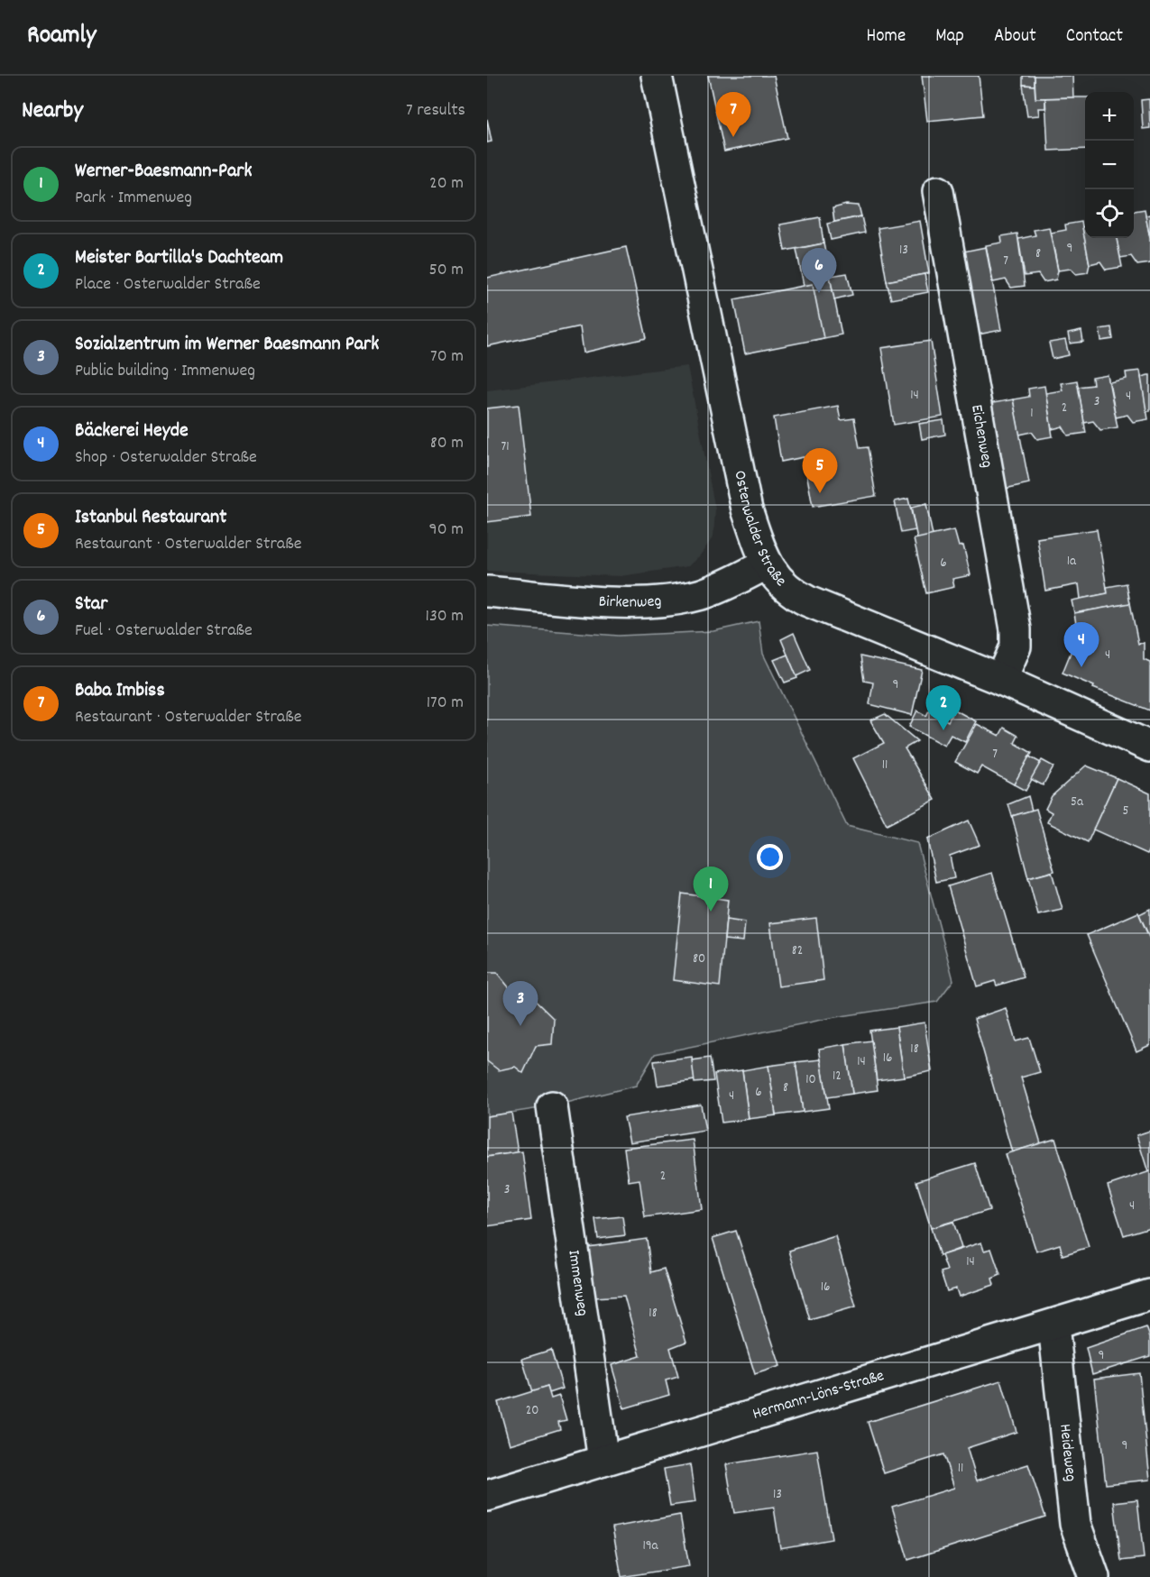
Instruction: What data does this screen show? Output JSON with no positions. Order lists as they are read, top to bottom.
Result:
{
  "streets": {
    "street": [
      "Eichenweg",
      "Osterwalder Straße",
      "Birkenweg",
      "Immenweg",
      "Hermann-Löns-Straße",
      "Heideweg"
    ]
  },
  "crossings": [
    ["Eichenweg", "Osterwalder Straße"],
    ["Osterwalder Straße", "Birkenweg"],
    ["Immenweg", "Hermann-Löns-Straße"],
    ["Hermann-Löns-Straße", "Heideweg"]
  ],
  "house_numbers": [
    "9",
    "13",
    "8",
    "7",
    "14",
    "4",
    "3",
    "2",
    "1",
    "71",
    "1a",
    "6",
    "4",
    "9",
    "7",
    "11",
    "5a",
    "5",
    "82",
    "80",
    "18",
    "16",
    "14",
    "12",
    "10",
    "8",
    "6",
    "4",
    "2",
    "3",
    "4",
    "14",
    "16",
    "18",
    "9",
    "20",
    "9",
    "11",
    "13",
    "19a"
  ],
  "page": {
    "header": "Roamly",
    "nav": [
      "Home",
      "Map",
      "About",
      "Contact"
    ],
    "heading": ["Nearby", "7 results"],
    "map_buttons": ["+", "−"],
    "pins": [
      "7",
      "6",
      "5",
      "4",
      "2",
      "1",
      "3"
    ],
    "list": [
      {
        "mark": "1",
        "name": "Werner-Baesmann-Park",
        "note": "Park · Immenweg",
        "value": "20 m"
      },
      {
        "mark": "2",
        "name": "Meister Bartilla's Dachteam",
        "note": "Place · Osterwalder Straße",
        "value": "50 m"
      },
      {
        "mark": "3",
        "name": "Sozialzentrum im Werner Baesmann Park",
        "note": "Public building · Immenweg",
        "value": "70 m"
      },
      {
        "mark": "4",
        "name": "Bäckerei Heyde",
        "note": "Shop · Osterwalder Straße",
        "value": "80 m"
      },
      {
        "mark": "5",
        "name": "Istanbul Restaurant",
        "note": "Restaurant · Osterwalder Straße",
        "value": "90 m"
      },
      {
        "mark": "6",
        "name": "Star",
        "note": "Fuel · Osterwalder Straße",
        "value": "130 m"
      },
      {
        "mark": "7",
        "name": "Baba Imbiss",
        "note": "Restaurant · Osterwalder Straße",
        "value": "170 m"
      }
    ]
  }
}
